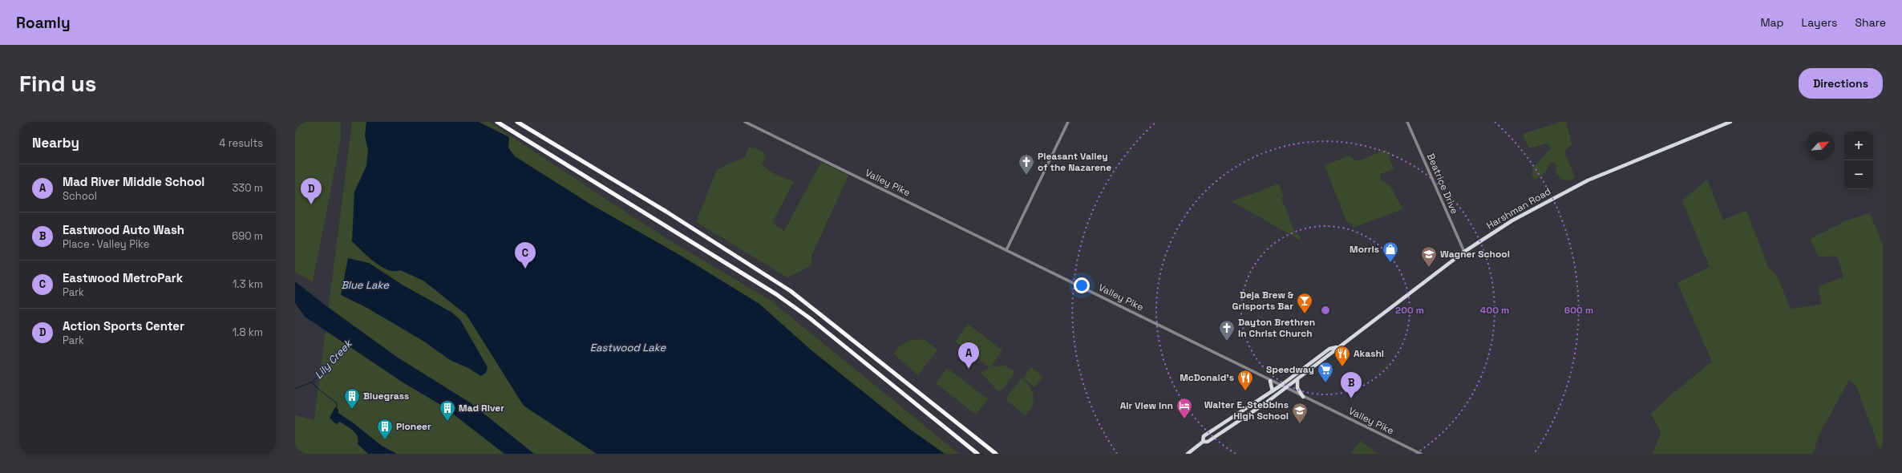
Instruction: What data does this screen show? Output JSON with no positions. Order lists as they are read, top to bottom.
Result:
{
  "streets": {
    "main road": ["Harshman Road"],
    "street": ["Valley Pike", "Beatrice Drive"]
  },
  "crossings": [
    ["Valley Pike", "Harshman Road"],
    ["Beatrice Drive", "Harshman Road"]
  ],
  "water": ["Blue Lake", "Eastwood Lake", "Lily Creek"],
  "places": {
    "church": ["Pleasant Valley of the Nazarene", "Dayton Brethren In Christ Church"],
    "shop": ["Morris"],
    "school or university": ["Wagner School", "Walter E. Stebbins High School"],
    "bar": ["Deja Brew & Grisports Bar"],
    "restaurant": ["Akashi", "McDonald's"],
    "supermarket": ["Speedway"],
    "building": ["Bluegrass", "Mad River", "Pioneer"],
    "hotel": ["Air View Inn"]
  },
  "north": "top right",
  "page": {
    "header": "Roamly",
    "nav": ["Map", "Layers", "Share"],
    "buttons": "Directions",
    "title": "Find us",
    "heading": ["Nearby", "4 results"],
    "map_buttons": ["+", "−"],
    "list": [
      {
        "mark": "A",
        "name": "Mad River Middle School",
        "note": "School",
        "value": "330 m"
      },
      {
        "mark": "B",
        "name": "Eastwood Auto Wash",
        "note": "Place · Valley Pike",
        "value": "690 m"
      },
      {
        "mark": "C",
        "name": "Eastwood MetroPark",
        "note": "Park",
        "value": "1.3 km"
      },
      {
        "mark": "D",
        "name": "Action Sports Center",
        "note": "Park",
        "value": "1.8 km"
      }
    ],
    "pins": [
      "D",
      "C",
      "A",
      "B"
    ]
  },
  "rings": ["200 m", "400 m", "600 m"]
}
